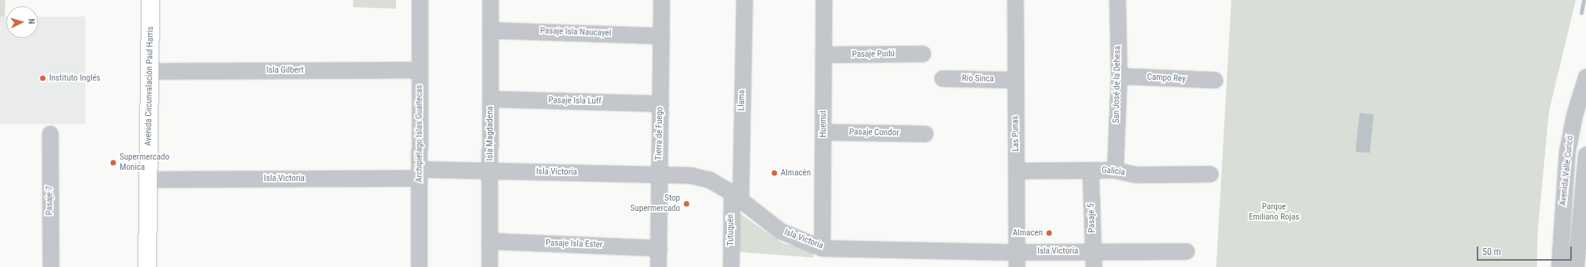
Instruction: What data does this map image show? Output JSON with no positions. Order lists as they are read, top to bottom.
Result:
{
  "streets": {
    "main road": ["Avenida Circunvalación Paul Harris"],
    "street": [
      "Pasaje Isla Naucayel",
      "Pasaje Pudú",
      "Isla Gilbert",
      "Campo Rey",
      "Río Sinca",
      "San José de la Dehesa",
      "Llama",
      "Pasaje Isla Luff",
      "Huemul",
      "Pasaje Condor",
      "Archipiélago Islas Guaitecas",
      "Isla Magdadena",
      "Tierra de Fuego",
      "Las Punas",
      "Avenida Valle Curicó",
      "Galicia",
      "Isla Victoria",
      "Pasaje 7",
      "Pasaje 5",
      "Tutuquén",
      "Pasaje Isla Ester"
    ]
  },
  "crossings": [
    ["Pasaje Isla Naucayel", "Isla Magdadena"],
    ["Pasaje Isla Naucayel", "Tierra de Fuego"],
    ["Pasaje Pudú", "Huemul"],
    ["Isla Gilbert", "Avenida Circunvalación Paul Harris"],
    ["Isla Gilbert", "Archipiélago Islas Guaitecas"],
    ["Campo Rey", "San José de la Dehesa"],
    ["Río Sinca", "Las Punas"],
    ["San José de la Dehesa", "Galicia"],
    ["Avenida Circunvalación Paul Harris", "Isla Victoria"],
    ["Llama", "Isla Victoria"],
    ["Llama", "Tutuquén"],
    ["Pasaje Isla Luff", "Isla Magdadena"],
    ["Pasaje Isla Luff", "Tierra de Fuego"],
    ["Huemul", "Pasaje Condor"],
    ["Huemul", "Isla Victoria"],
    ["Archipiélago Islas Guaitecas", "Isla Victoria"],
    ["Isla Magdadena", "Isla Victoria"],
    ["Isla Magdadena", "Pasaje Isla Ester"],
    ["Tierra de Fuego", "Isla Victoria"],
    ["Tierra de Fuego", "Pasaje Isla Ester"],
    ["Las Punas", "Galicia"],
    ["Las Punas", "Isla Victoria"],
    ["Galicia", "Pasaje 5"],
    ["Isla Victoria", "Pasaje 5"],
    ["Isla Victoria", "Tutuquén"]
  ],
  "parks": ["Parque Emiliano Rojas"],
  "places": [
    "Instituto Inglés",
    "Supermercado Monica",
    "Almacén",
    "Stop Supermercado",
    "Almacen"
  ],
  "scale_bar": "50 m",
  "north": "right"
}
